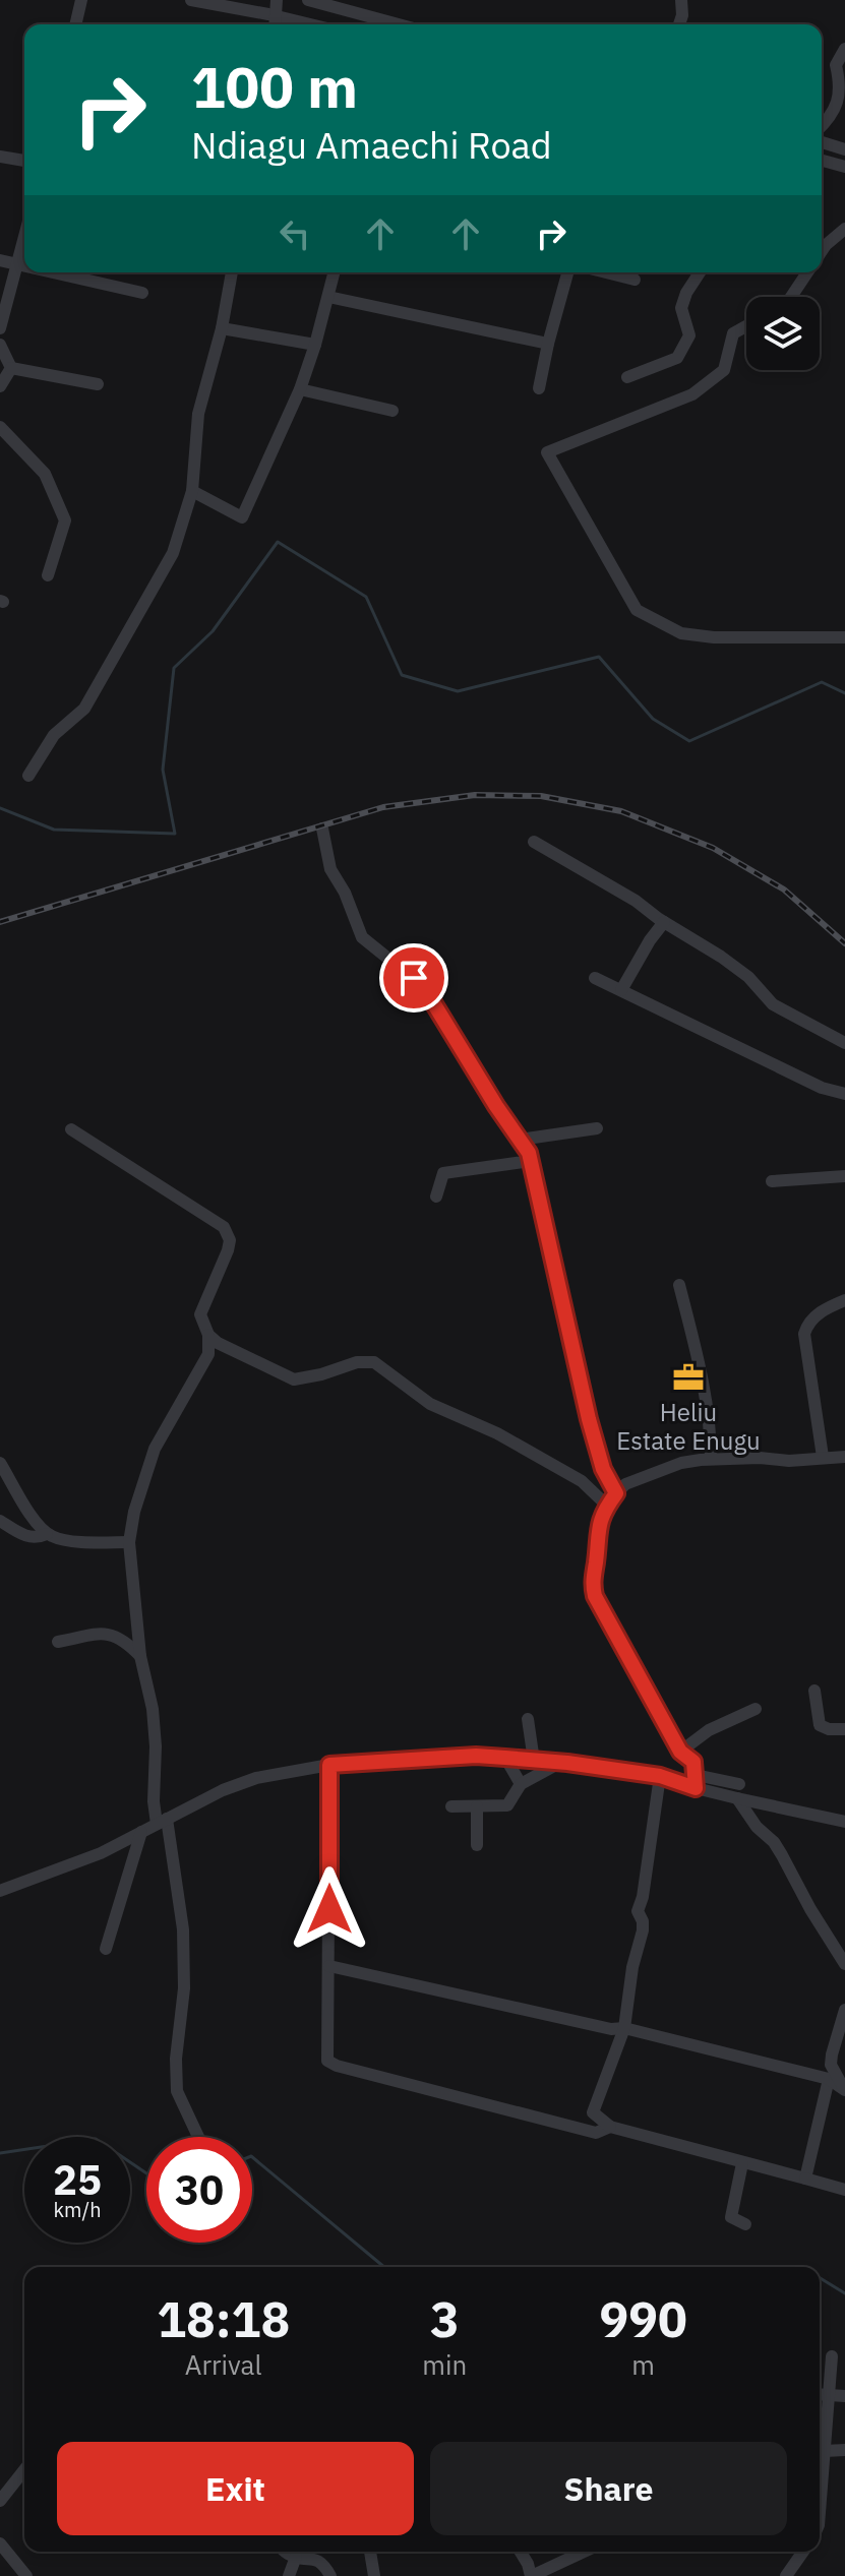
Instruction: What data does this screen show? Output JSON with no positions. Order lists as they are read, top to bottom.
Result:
{
  "places": {
    "office": ["Heliu Estate Enugu"]
  },
  "page": {
    "turn": ["100 m", "Ndiagu Amaechi Road"],
    "speed": "25 km/h",
    "limit": "30",
    "eta": [
      "18:18",
      "Arrival",
      "3",
      "min",
      "990",
      "m"
    ],
    "buttons": ["Exit", "Share"]
  }
}
